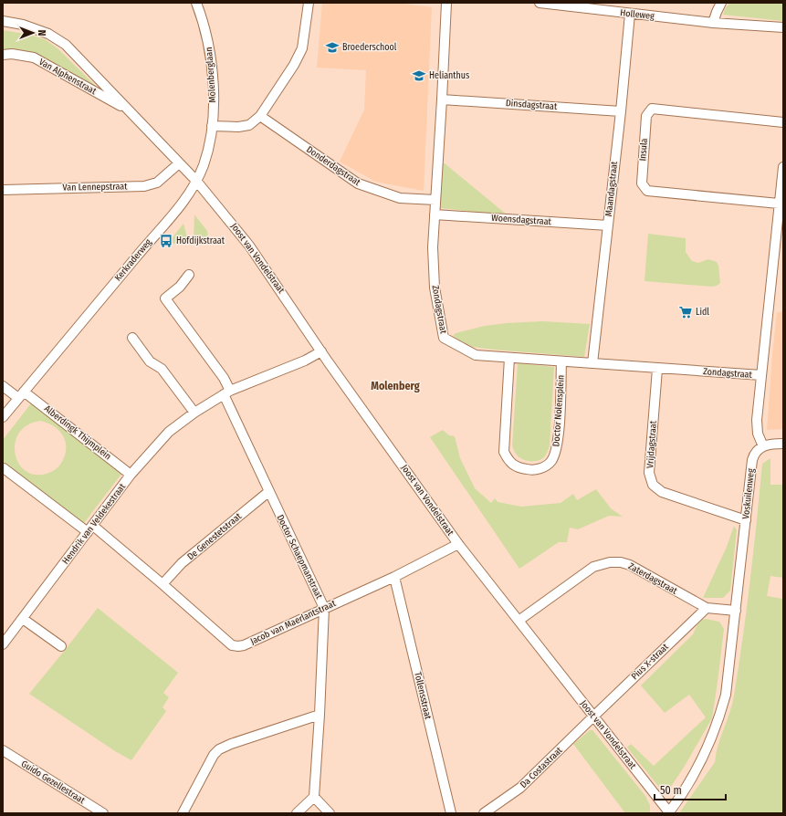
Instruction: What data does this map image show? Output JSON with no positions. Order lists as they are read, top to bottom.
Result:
{
  "streets": {
    "street": [
      "Holleweg",
      "Molenberglaan",
      "Van Alphenstraat",
      "Dinsdagstraat",
      "Insula",
      "Donderdagstraat",
      "Van Lennepstraat",
      "Maandagstraat",
      "Woensdagstraat",
      "Joost van Vondelstraat",
      "Kerkraderweg",
      "Zondagstraat",
      "Doctor Nolensplein",
      "Alberdingk Thijmplein",
      "Vrijdagstraat",
      "Voskuilenweg",
      "Hendrik van Veldekestraat",
      "De Genestetstraat",
      "Doctor Schaepmanstraat",
      "Zaterdagstraat",
      "Jacob van Maerlantstraat",
      "Pius X-straat",
      "Tollensstraat",
      "Da Costastraat",
      "Guido Gezellestraat"
    ]
  },
  "crossings": [
    ["Holleweg", "Maandagstraat"],
    ["Molenberglaan", "Kerkraderweg"],
    ["Dinsdagstraat", "Maandagstraat"],
    ["Dinsdagstraat", "Zondagstraat"],
    ["Donderdagstraat", "Zondagstraat"],
    ["Maandagstraat", "Woensdagstraat"],
    ["Maandagstraat", "Zondagstraat"],
    ["Woensdagstraat", "Zondagstraat"],
    ["Joost van Vondelstraat", "Kerkraderweg"],
    ["Joost van Vondelstraat", "Voskuilenweg"],
    ["Joost van Vondelstraat", "Hendrik van Veldekestraat"],
    ["Joost van Vondelstraat", "Zaterdagstraat"],
    ["Joost van Vondelstraat", "Jacob van Maerlantstraat"],
    ["Joost van Vondelstraat", "Pius X-straat"],
    ["Joost van Vondelstraat", "Da Costastraat"],
    ["Kerkraderweg", "Alberdingk Thijmplein"],
    ["Zondagstraat", "Doctor Nolensplein"],
    ["Zondagstraat", "Vrijdagstraat"],
    ["Alberdingk Thijmplein", "Hendrik van Veldekestraat"],
    ["Vrijdagstraat", "Voskuilenweg"],
    ["Voskuilenweg", "Zaterdagstraat"],
    ["Hendrik van Veldekestraat", "Doctor Schaepmanstraat"],
    ["Hendrik van Veldekestraat", "Jacob van Maerlantstraat"],
    ["De Genestetstraat", "Doctor Schaepmanstraat"],
    ["De Genestetstraat", "Jacob van Maerlantstraat"],
    ["Doctor Schaepmanstraat", "Jacob van Maerlantstraat"],
    ["Zaterdagstraat", "Pius X-straat"],
    ["Jacob van Maerlantstraat", "Tollensstraat"],
    ["Pius X-straat", "Da Costastraat"]
  ],
  "districts": ["Molenberg"],
  "places": {
    "school or university": ["Broederschool", "Helianthus"],
    "bus stop": ["Hofdijkstraat"],
    "supermarket": ["Lidl"]
  },
  "scale_bar": "50 m",
  "north": "right"
}
